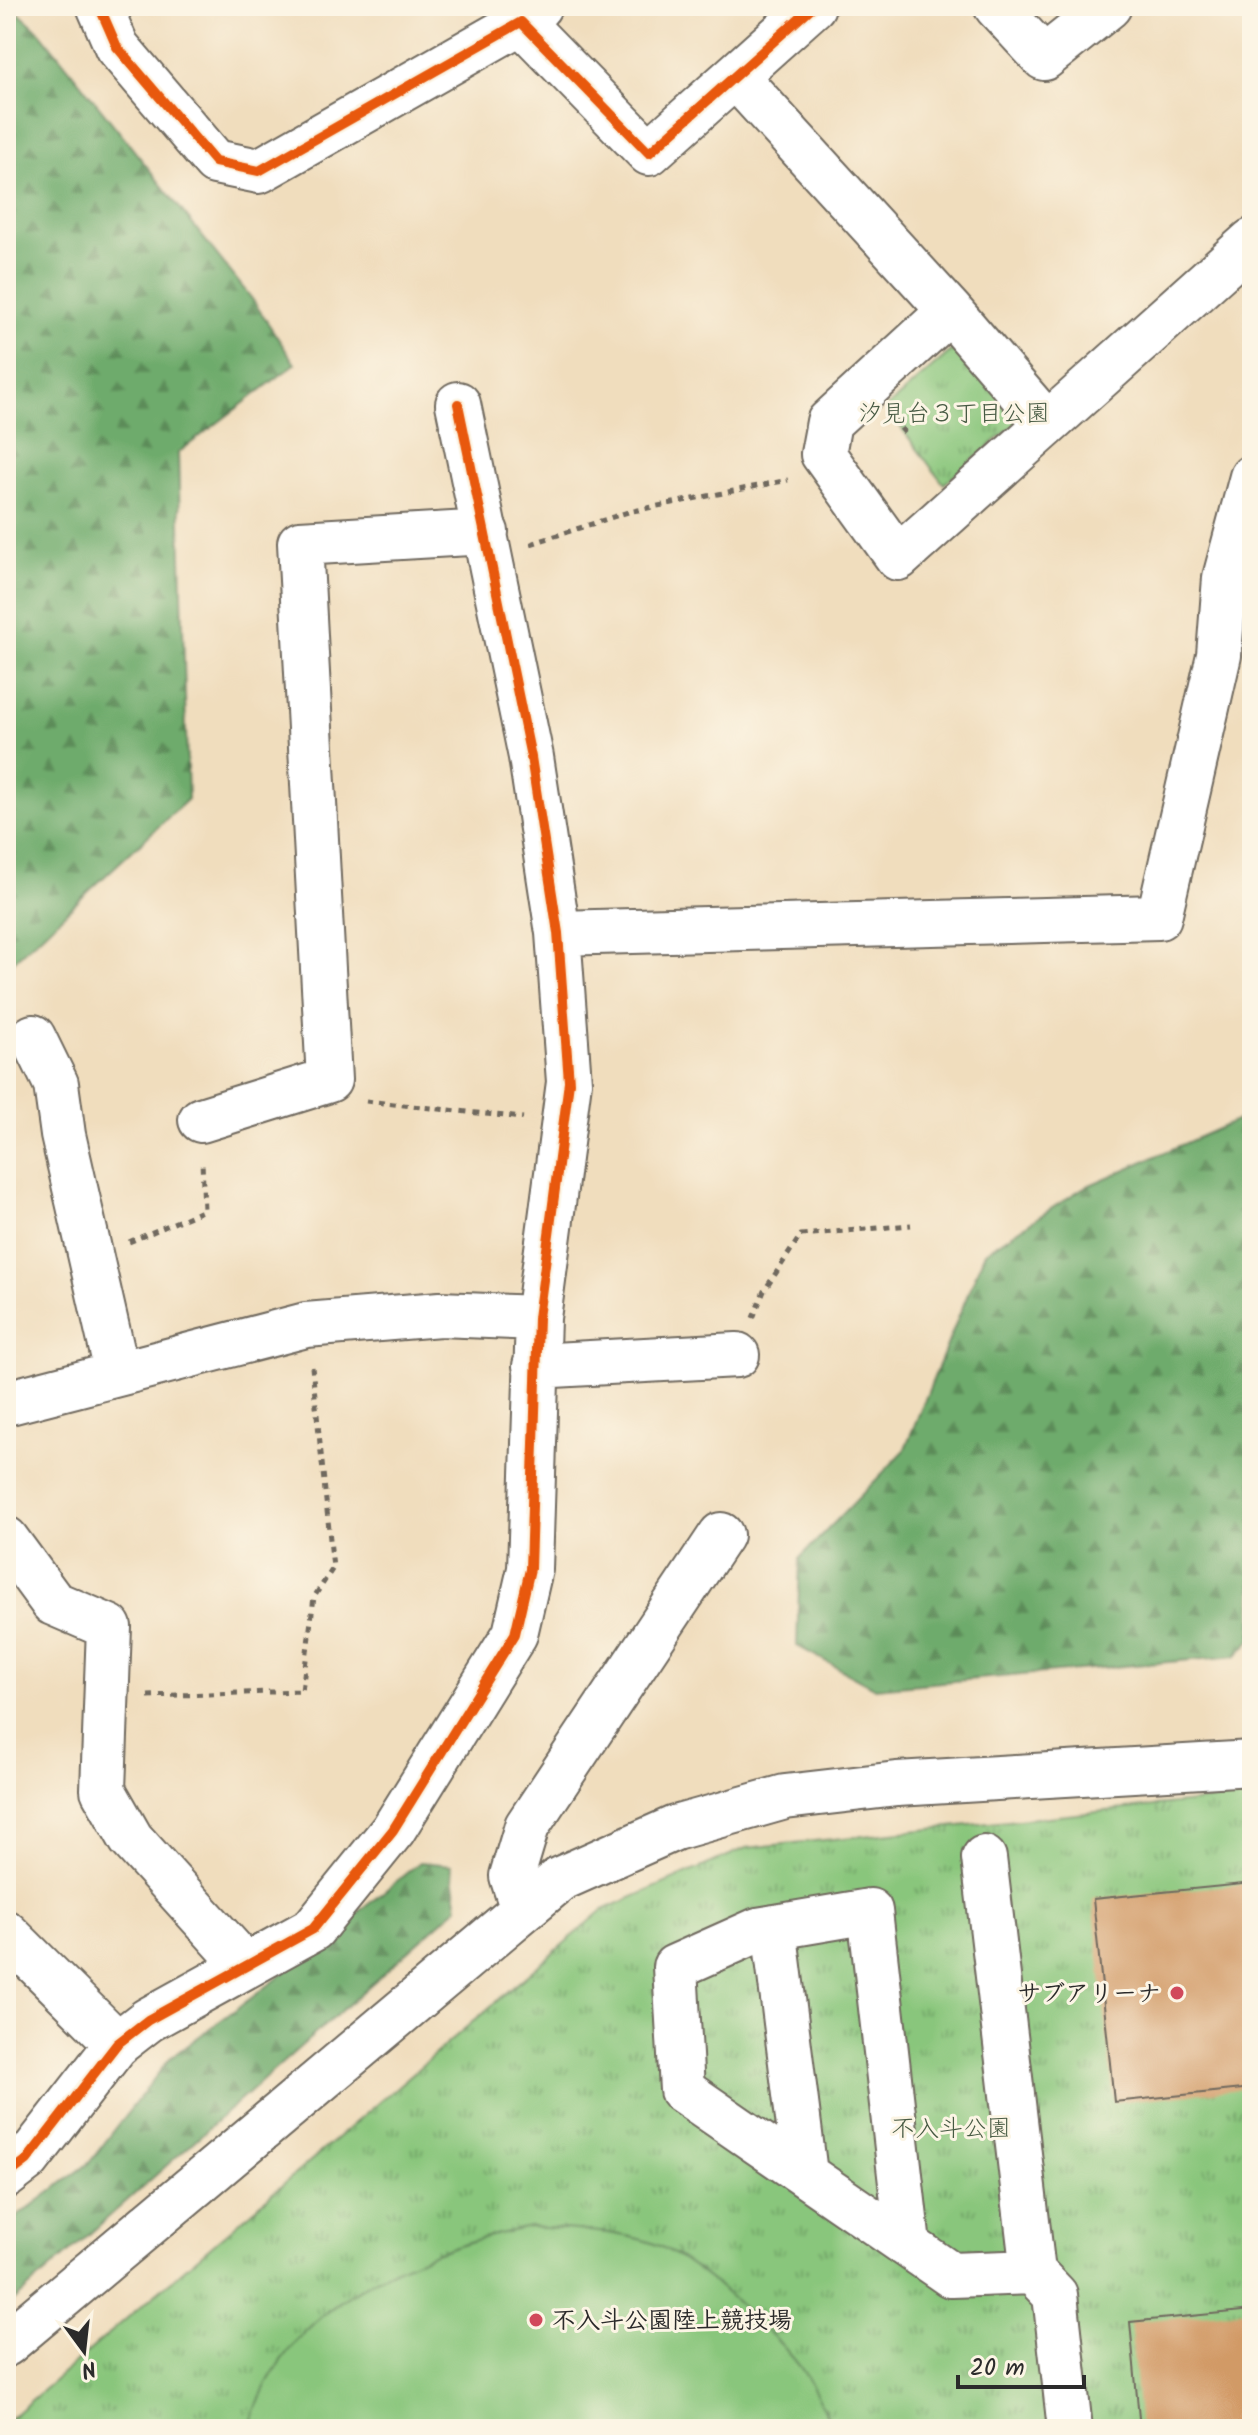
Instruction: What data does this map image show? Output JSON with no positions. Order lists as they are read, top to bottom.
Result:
{
  "parks": ["汐見台３丁目公園", "不入斗公園"],
  "places": ["サブアリーナ", "不入斗公園陸上競技場"],
  "scale_bar": "20 m",
  "north": "bottom"
}
